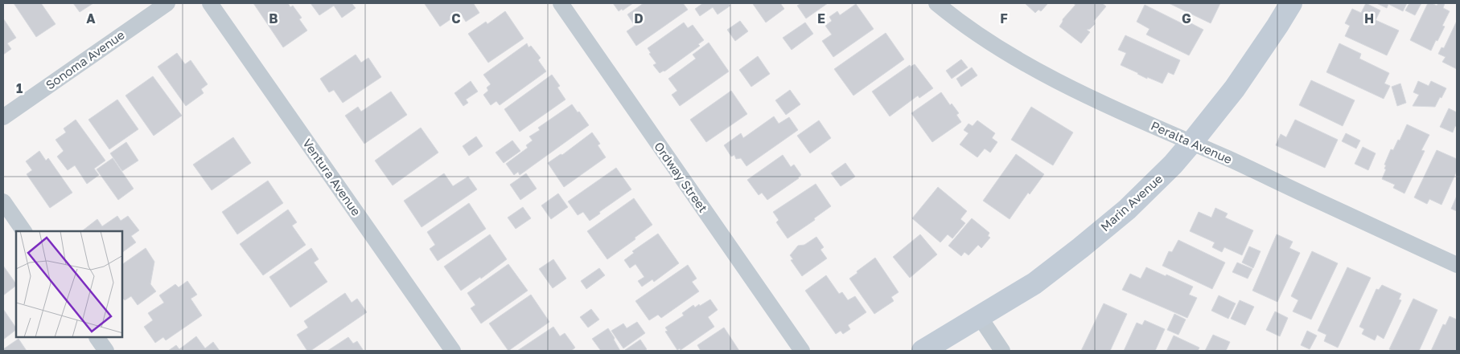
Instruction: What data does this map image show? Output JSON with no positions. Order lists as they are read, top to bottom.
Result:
{
  "streets": {
    "main road": ["Marin Avenue"],
    "street": [
      "Sonoma Avenue",
      "Peralta Avenue",
      "Ventura Avenue",
      "Ordway Street"
    ]
  },
  "crossings": [
    ["Peralta Avenue", "Marin Avenue"]
  ],
  "grid": {
    "columns": [
      "A",
      "B",
      "C",
      "D",
      "E",
      "F",
      "G",
      "H"
    ],
    "rows": ["1"]
  }
}
